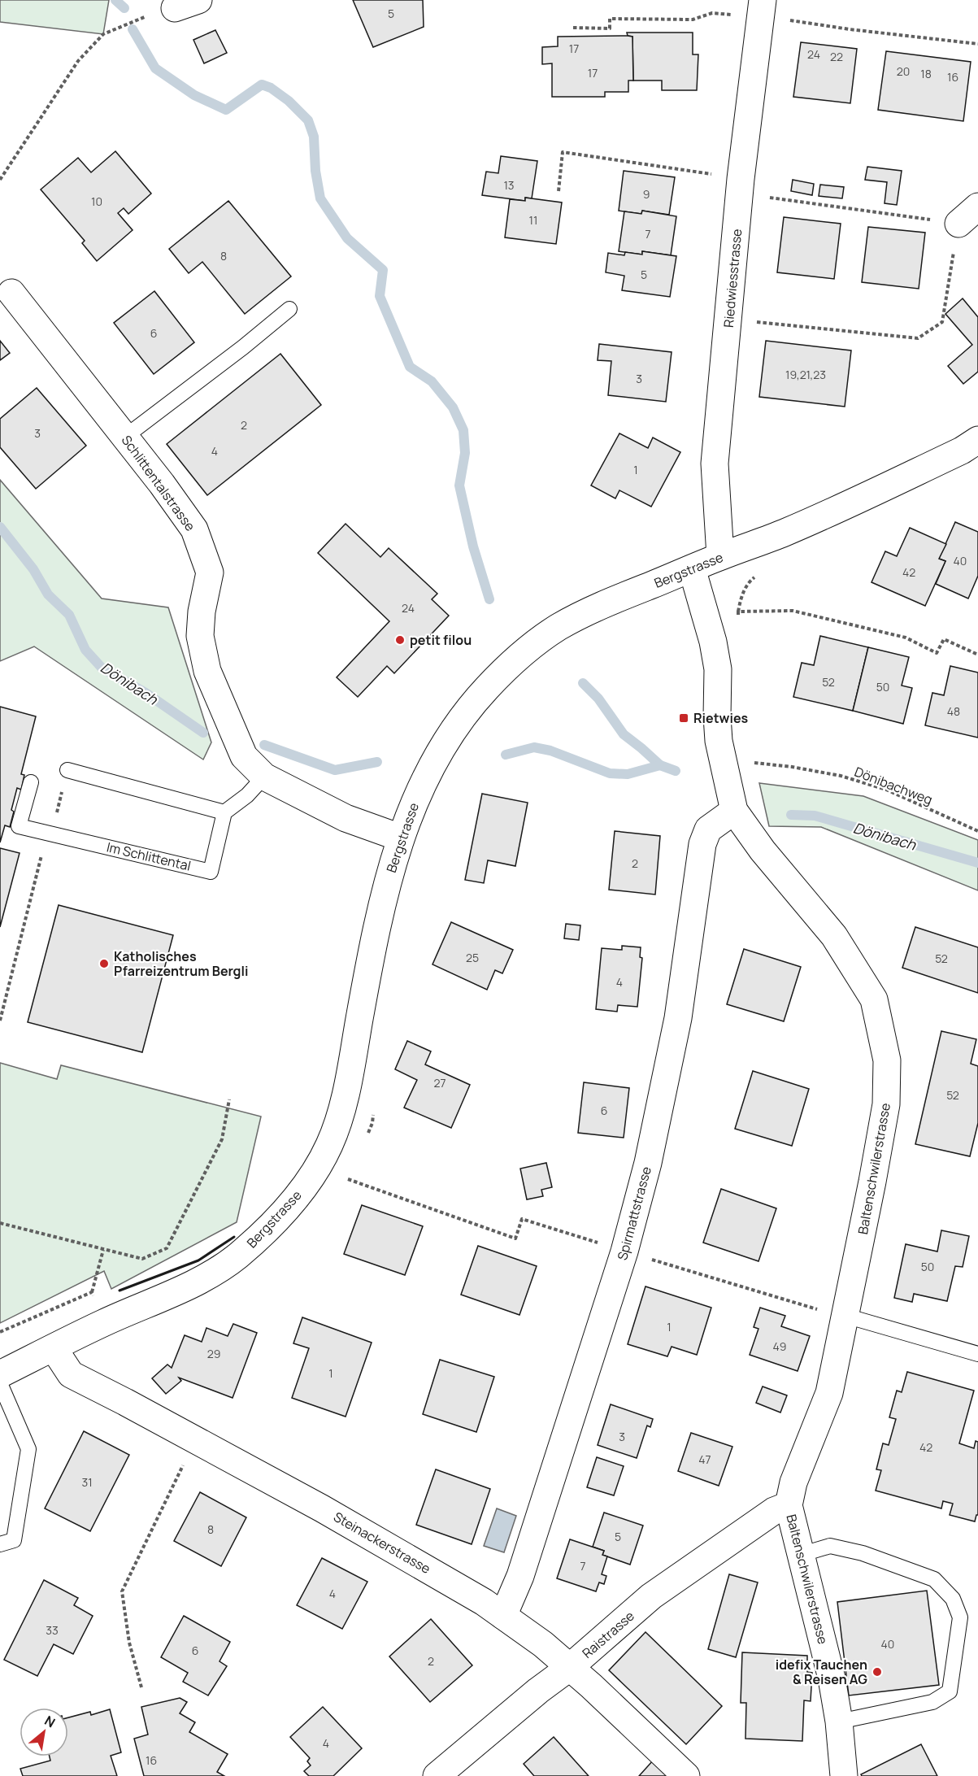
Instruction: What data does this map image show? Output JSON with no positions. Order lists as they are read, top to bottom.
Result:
{
  "streets": {
    "street": [
      "Riedwiesstrasse",
      "Schlittentalstrasse",
      "Bergstrasse",
      "Baltenschwilerstrasse",
      "Spirmattstrasse",
      "Steinackerstrasse",
      "Raistrasse"
    ],
    "lane": ["Im Schlittental"],
    "path": ["Dönibachweg"]
  },
  "crossings": [
    ["Riedwiesstrasse", "Bergstrasse"],
    ["Schlittentalstrasse", "Bergstrasse"],
    ["Bergstrasse", "Baltenschwilerstrasse"],
    ["Bergstrasse", "Steinackerstrasse"],
    ["Baltenschwilerstrasse", "Spirmattstrasse"],
    ["Baltenschwilerstrasse", "Raistrasse"],
    ["Spirmattstrasse", "Steinackerstrasse"],
    ["Steinackerstrasse", "Raistrasse"]
  ],
  "water": ["Dönibach"],
  "places": {
    "other": ["petit filou", "Katholisches Pfarreizentrum Bergli", "idefix Tauchen & Reisen AG"],
    "transit": ["Rietwies"]
  },
  "house_numbers": [
    "5",
    "17",
    "24",
    "22",
    "20",
    "17",
    "18",
    "16",
    "13",
    "9",
    "10",
    "11",
    "7",
    "8",
    "5",
    "6",
    "19,21,23",
    "3",
    "2",
    "3",
    "4",
    "1",
    "40",
    "42",
    "24",
    "52",
    "50",
    "48",
    "2",
    "25",
    "52",
    "4",
    "27",
    "52",
    "6",
    "50",
    "1",
    "49",
    "29",
    "1",
    "3",
    "42",
    "47",
    "31",
    "8",
    "5",
    "7",
    "4",
    "33",
    "40",
    "6",
    "2",
    "4",
    "16"
  ],
  "north": "top right"
}
